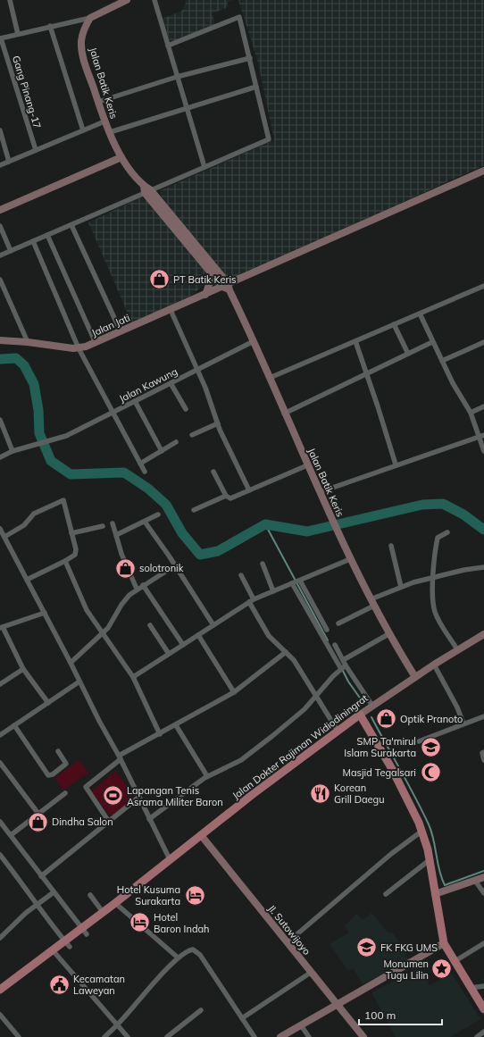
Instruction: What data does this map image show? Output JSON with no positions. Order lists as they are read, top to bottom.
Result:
{
  "streets": {
    "main road": ["Jalan Dokter Rajiman Widiodiningrat"],
    "street": [
      "Jalan Batik Keris",
      "Gang Pinang-17",
      "Jalan Jati",
      "Jalan Kawung",
      "Jl. Sutowijoyo"
    ]
  },
  "crossings": [
    ["Jalan Batik Keris", "Jalan Jati"],
    ["Jalan Batik Keris", "Jalan Kawung"],
    ["Jalan Batik Keris", "Jalan Dokter Rajiman Widiodiningrat"],
    ["Jalan Dokter Rajiman Widiodiningrat", "Jl. Sutowijoyo"]
  ],
  "places": {
    "shop": [
      "PT Batik Keris",
      "solotronik",
      "Optik Pranoto",
      "Dindha Salon"
    ],
    "school or university": ["SMP Ta'mirul Islam Surakarta", "FK FKG UMS"],
    "mosque": ["Masjid Tegalsari"],
    "restaurant": ["Korean Grill Daegu"],
    "sports": ["Lapangan Tenis Asrama Militer Baron"],
    "hotel": ["Hotel Kusuma Surakarta", "Hotel Baron Indah"],
    "place": ["Monumen Tugu Lilin"],
    "public building": ["Kecamatan Laweyan"]
  },
  "scale_bar": "100 m"
}
